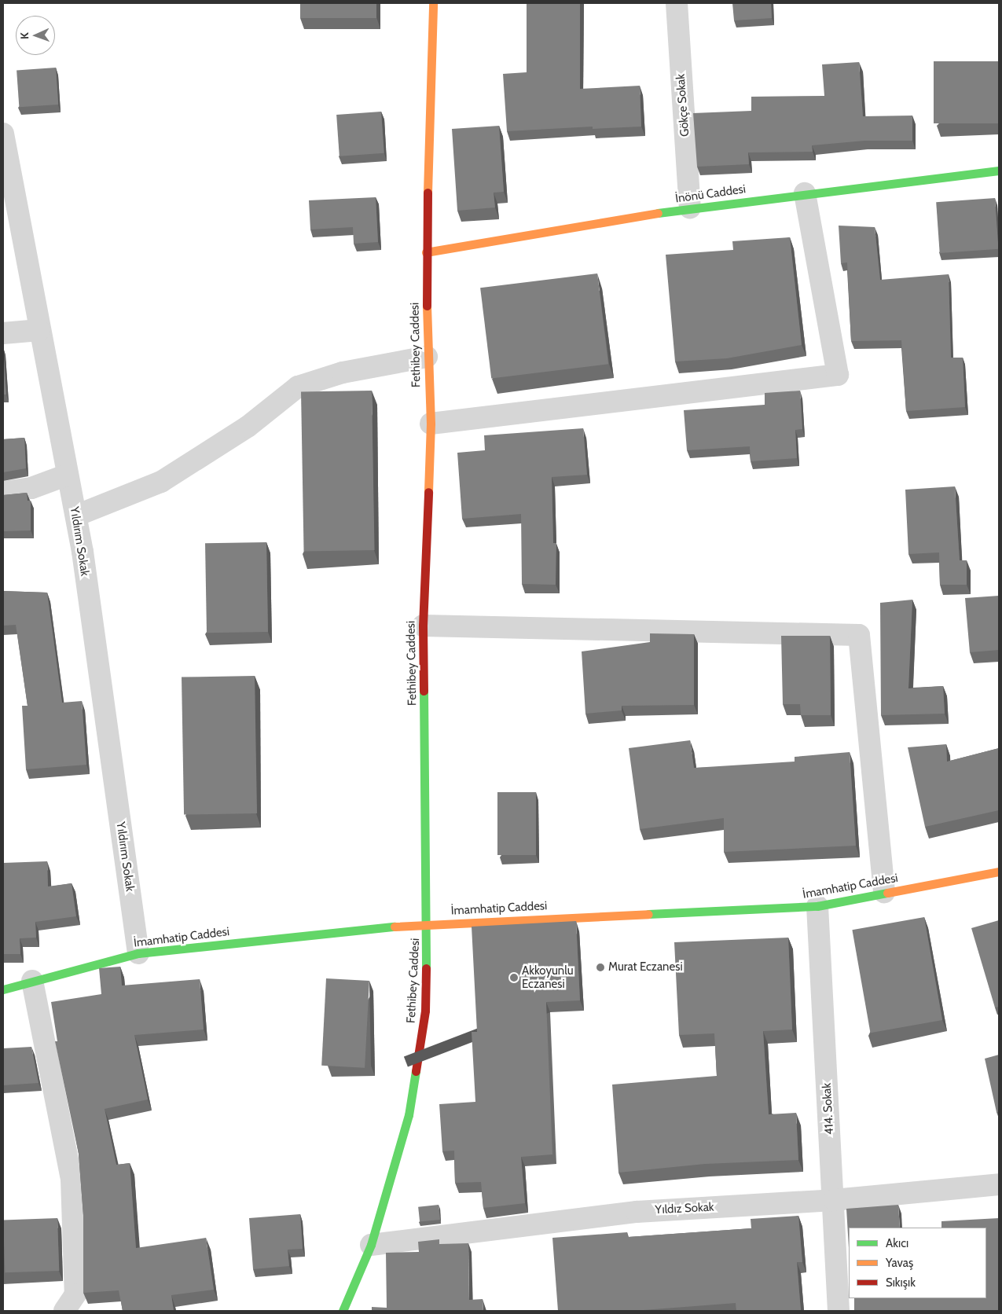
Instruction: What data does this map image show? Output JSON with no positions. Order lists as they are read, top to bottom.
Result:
{
  "streets": {
    "street": [
      "Gökçe Sokak",
      "İnönü Caddesi",
      "Fethibey Caddesi",
      "Yıldırım Sokak",
      "İmamhatip Caddesi",
      "414. Sokak",
      "Yıldız Sokak"
    ]
  },
  "crossings": [
    ["Gökçe Sokak", "İnönü Caddesi"],
    ["İnönü Caddesi", "Fethibey Caddesi"],
    ["Fethibey Caddesi", "İmamhatip Caddesi"],
    ["Fethibey Caddesi", "Yıldız Sokak"],
    ["Yıldırım Sokak", "İmamhatip Caddesi"],
    ["İmamhatip Caddesi", "414. Sokak"],
    ["414. Sokak", "Yıldız Sokak"]
  ],
  "places": ["Murat Eczanesi", "Akkoyunlu Eczanesi"],
  "legend": ["Akıcı", "Yavaş", "Sıkışık"],
  "north": "left"
}
